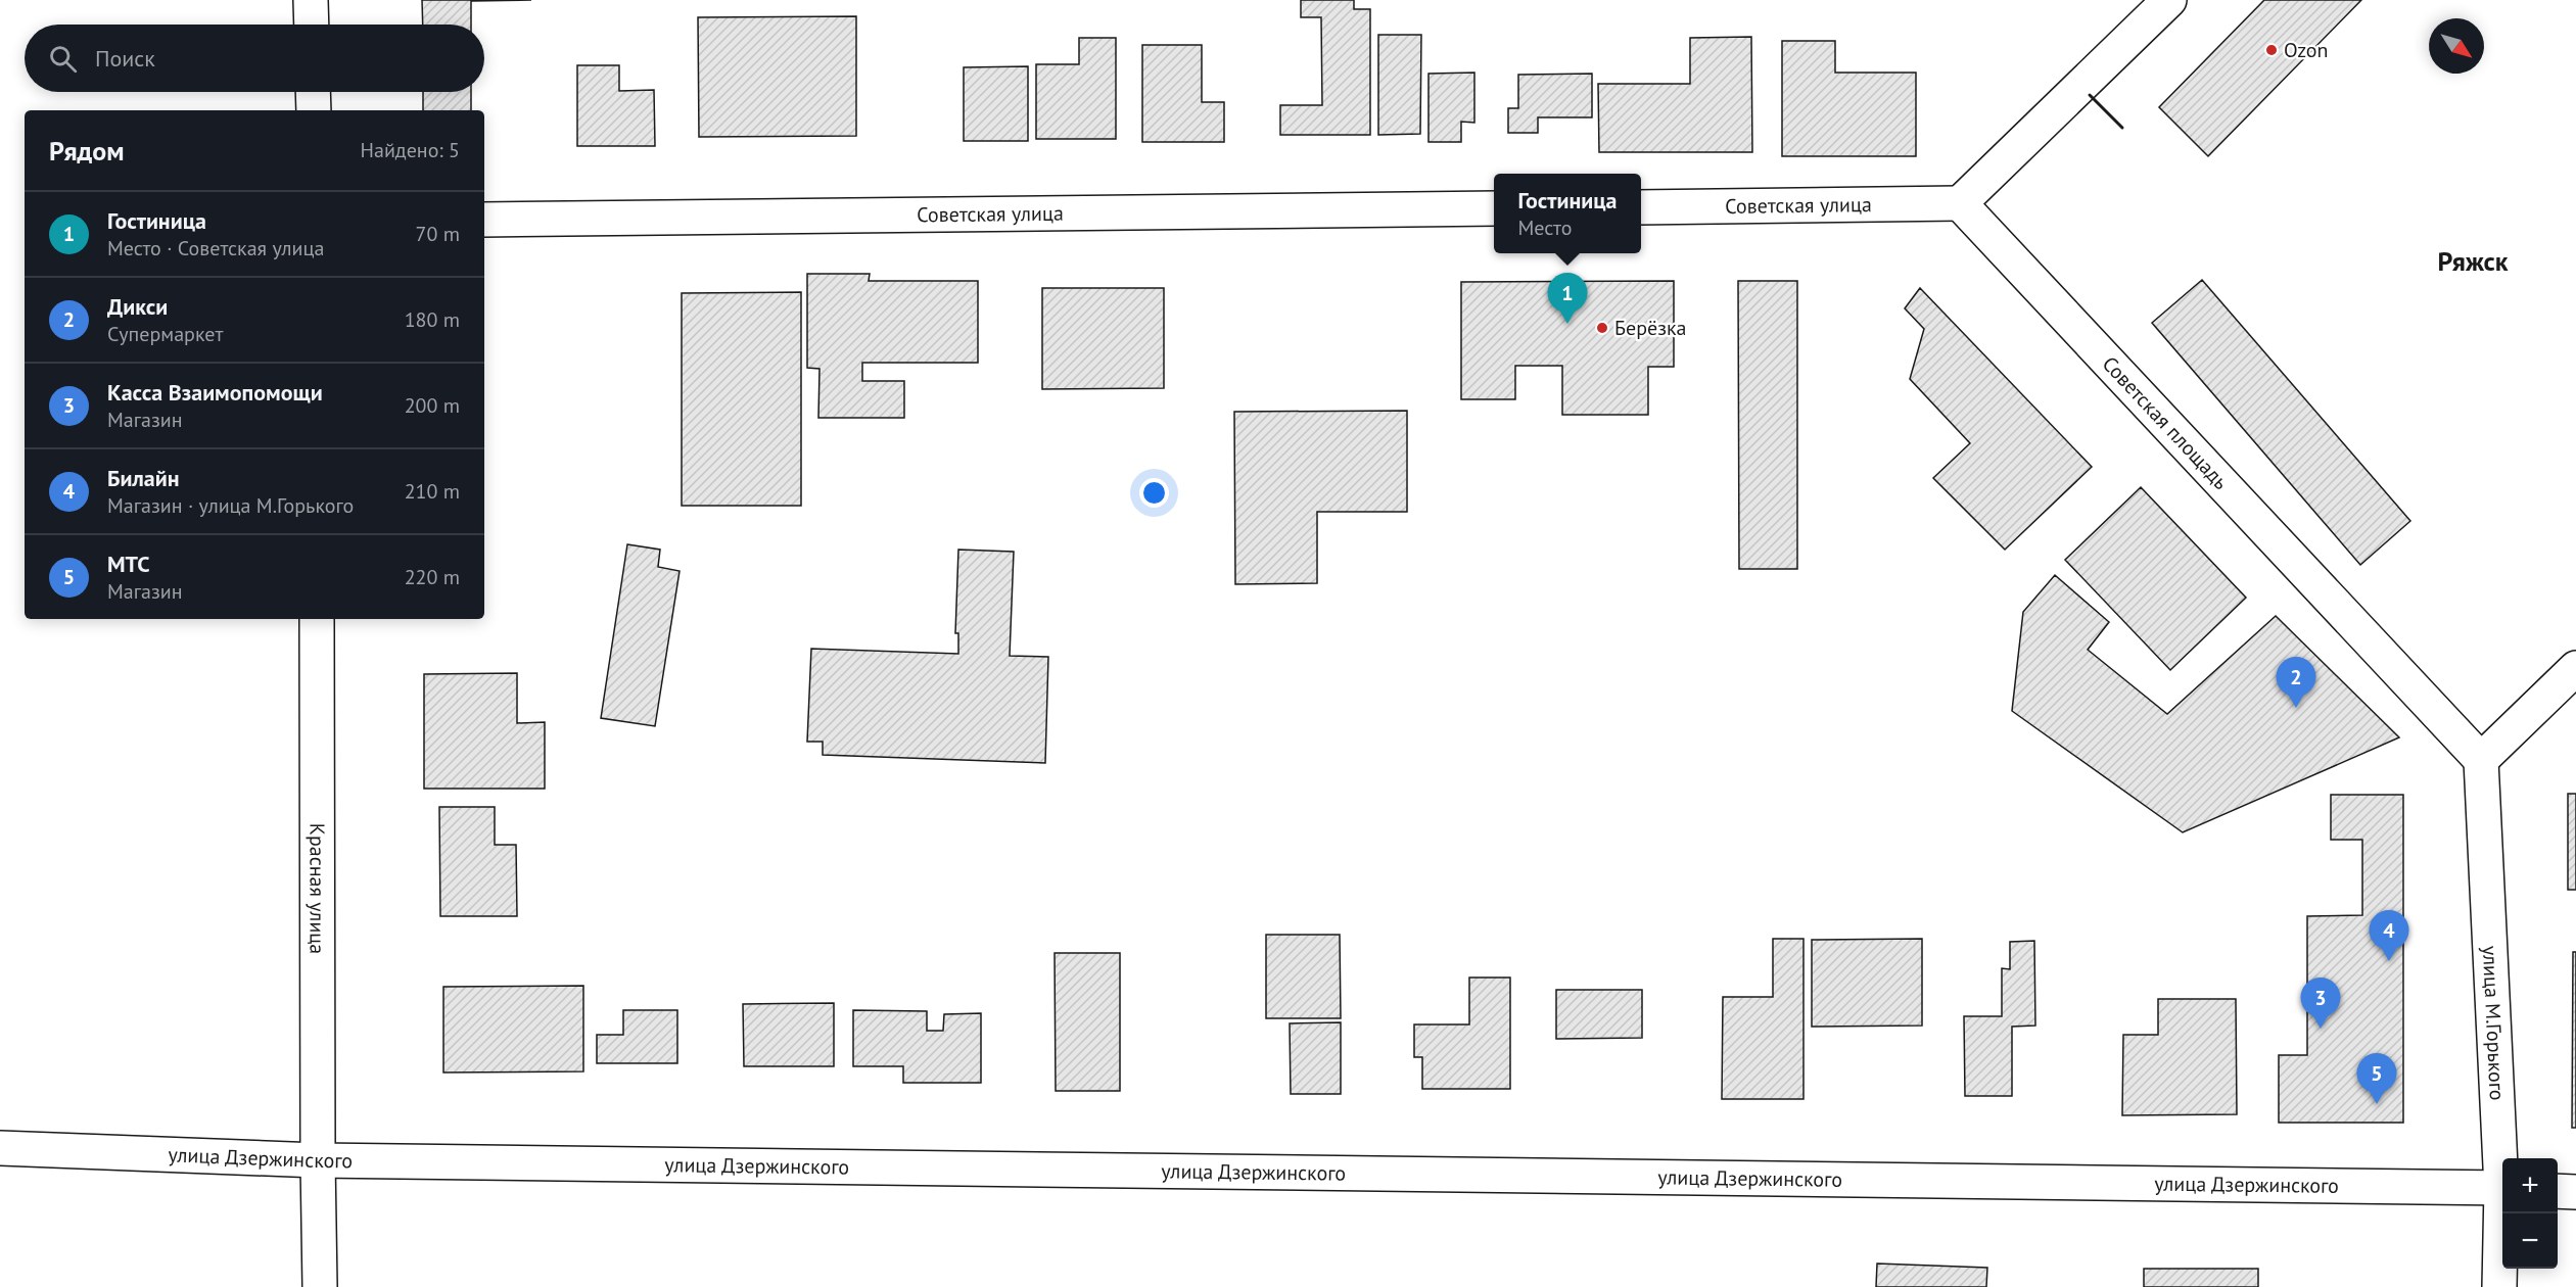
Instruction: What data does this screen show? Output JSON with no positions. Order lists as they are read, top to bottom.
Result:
{
  "streets": {
    "street": [
      "Советская улица",
      "Советская площадь",
      "Красная улица",
      "улица М.Горького",
      "улица Дзержинского"
    ]
  },
  "crossings": [
    ["Советская улица", "Советская площадь"],
    ["Советская площадь", "улица М.Горького"],
    ["Красная улица", "улица Дзержинского"]
  ],
  "districts": ["Ряжск"],
  "places": ["Ozon", "Берёзка"],
  "north": "bottom right",
  "page": {
    "search": "Поиск",
    "heading": ["Рядом", "Найдено: 5"],
    "popup": ["Гостиница", "Место"],
    "list": [
      {
        "mark": "1",
        "name": "Гостиница",
        "note": "Место · Советская улица",
        "value": "70 m"
      },
      {
        "mark": "2",
        "name": "Дикси",
        "note": "Супермаркет",
        "value": "180 m"
      },
      {
        "mark": "3",
        "name": "Касса Взаимопомощи",
        "note": "Магазин",
        "value": "200 m"
      },
      {
        "mark": "4",
        "name": "Билайн",
        "note": "Магазин · улица М.Горького",
        "value": "210 m"
      },
      {
        "mark": "5",
        "name": "МТС",
        "note": "Магазин",
        "value": "220 m"
      }
    ],
    "pins": [
      "1",
      "2",
      "4",
      "3",
      "5"
    ],
    "map_buttons": ["+", "−"]
  }
}
